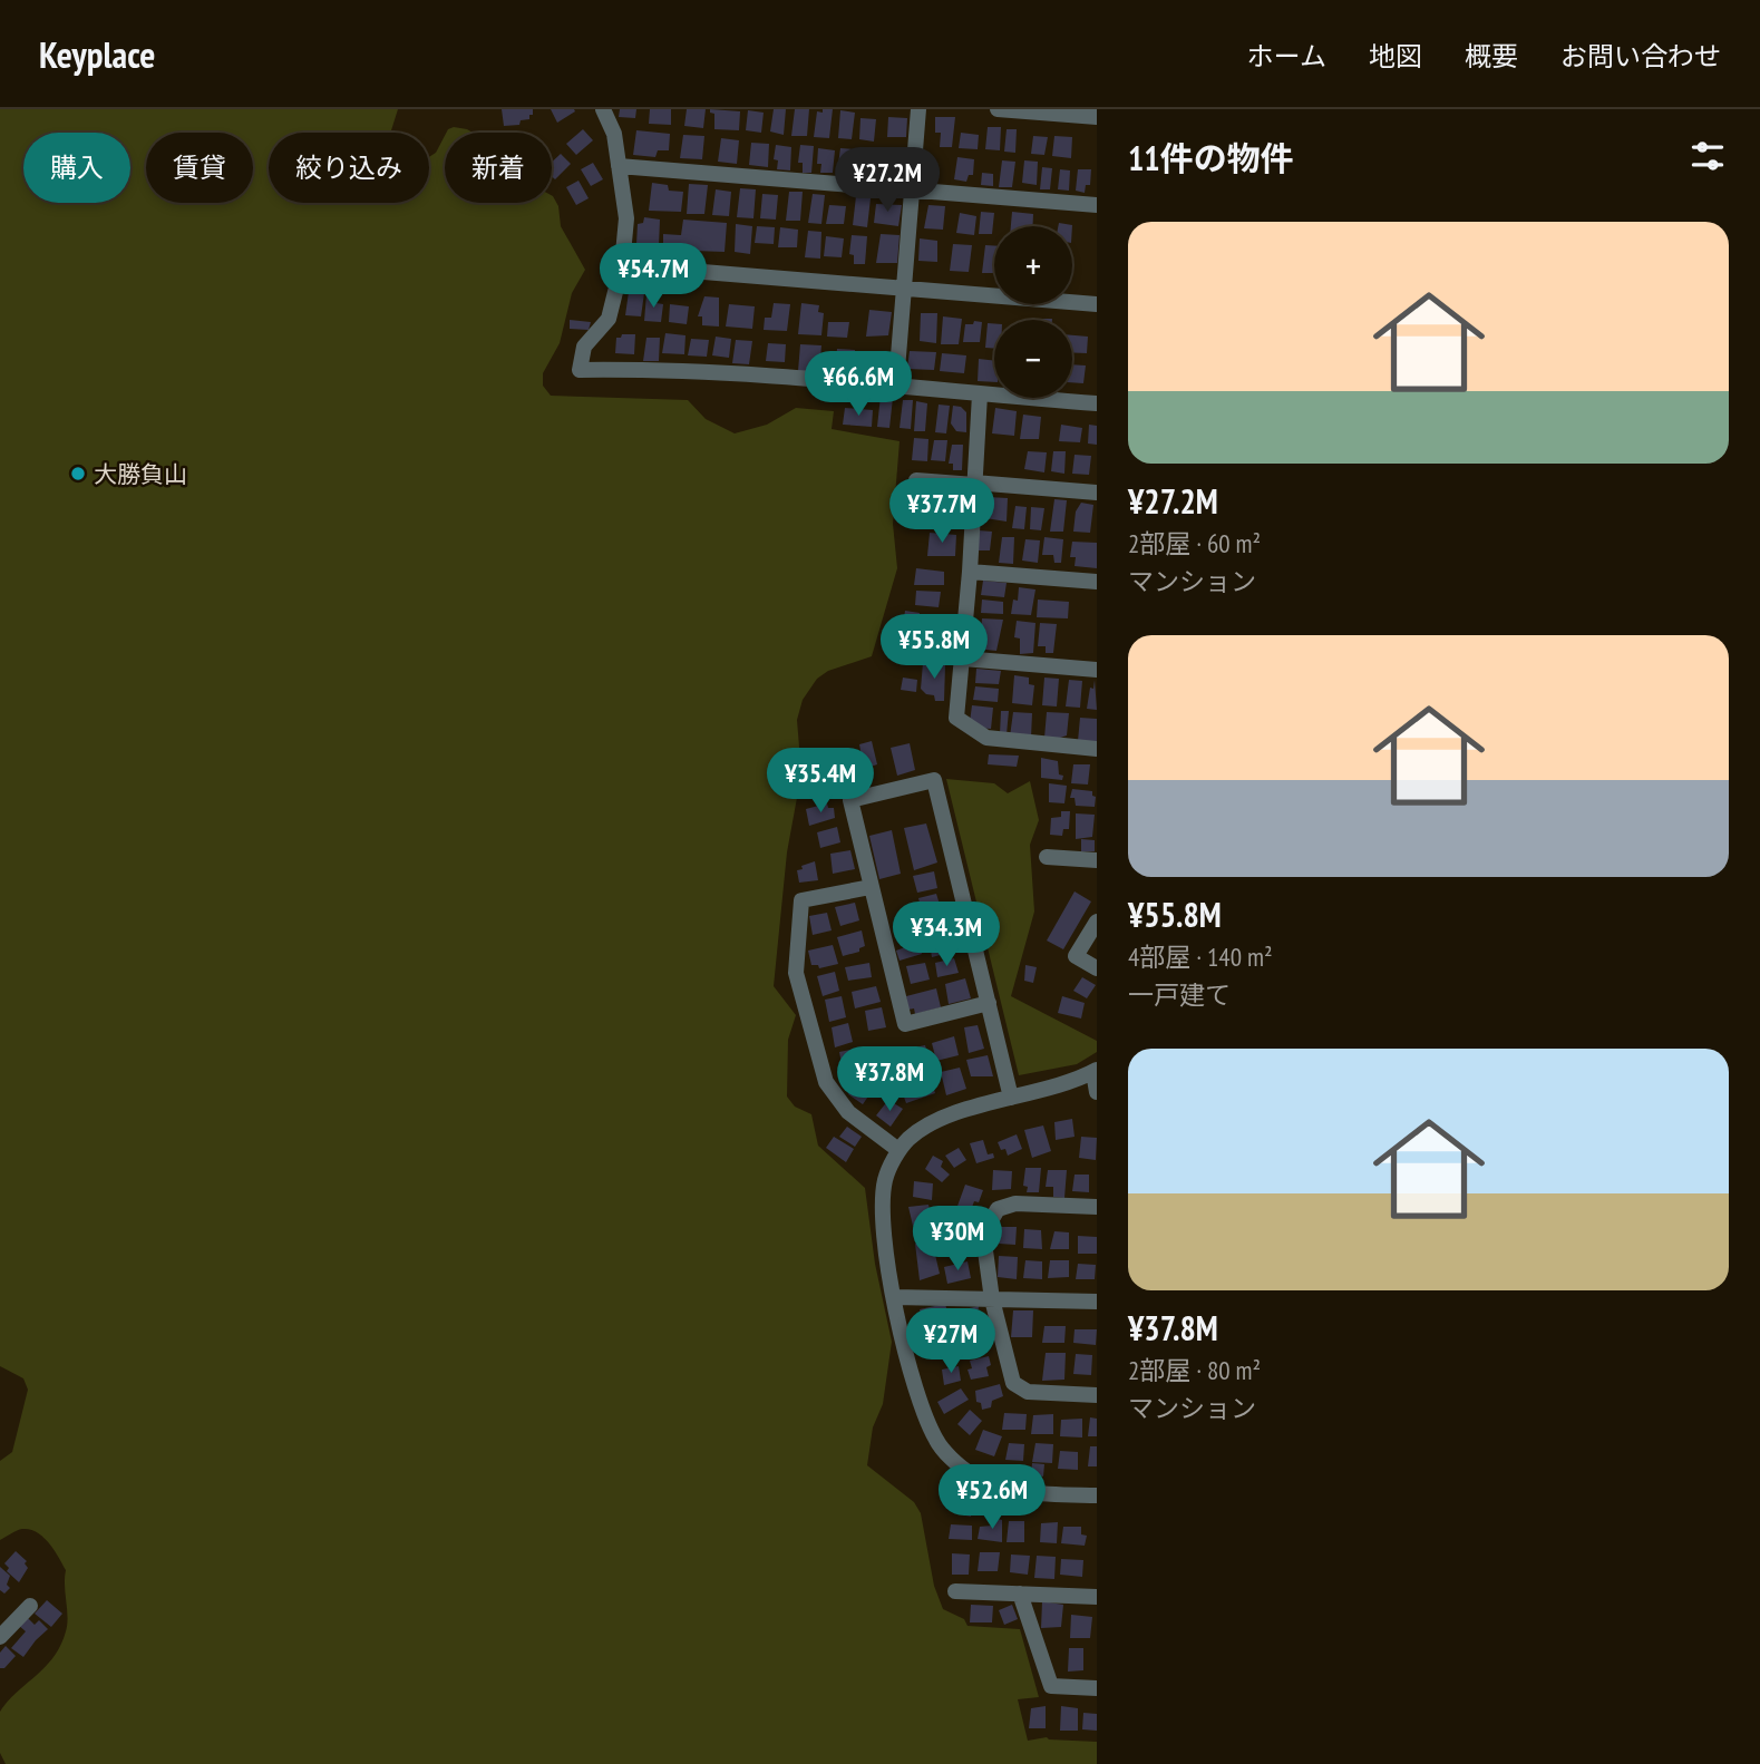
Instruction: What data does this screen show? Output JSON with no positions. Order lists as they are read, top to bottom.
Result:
{
  "places": ["大勝負山"],
  "page": {
    "header": "Keyplace",
    "nav": [
      "ホーム",
      "地図",
      "概要",
      "お問い合わせ"
    ],
    "heading": "11件の物件",
    "chip": [
      "購入",
      "賃貸",
      "絞り込み",
      "新着"
    ],
    "price": [
      "¥27.2M",
      "¥54.7M",
      "¥66.6M",
      "¥37.7M",
      "¥55.8M",
      "¥35.4M",
      "¥34.3M",
      "¥37.8M",
      "¥30M",
      "¥27M",
      "¥52.6M"
    ],
    "list": [
      {
        "name": "¥27.2M",
        "note": "2部屋 · 60 m² · マンション"
      },
      {
        "name": "¥55.8M",
        "note": "4部屋 · 140 m² · 一戸建て"
      },
      {
        "name": "¥37.8M",
        "note": "2部屋 · 80 m² · マンション"
      }
    ],
    "map_buttons": ["+", "−"]
  }
}
